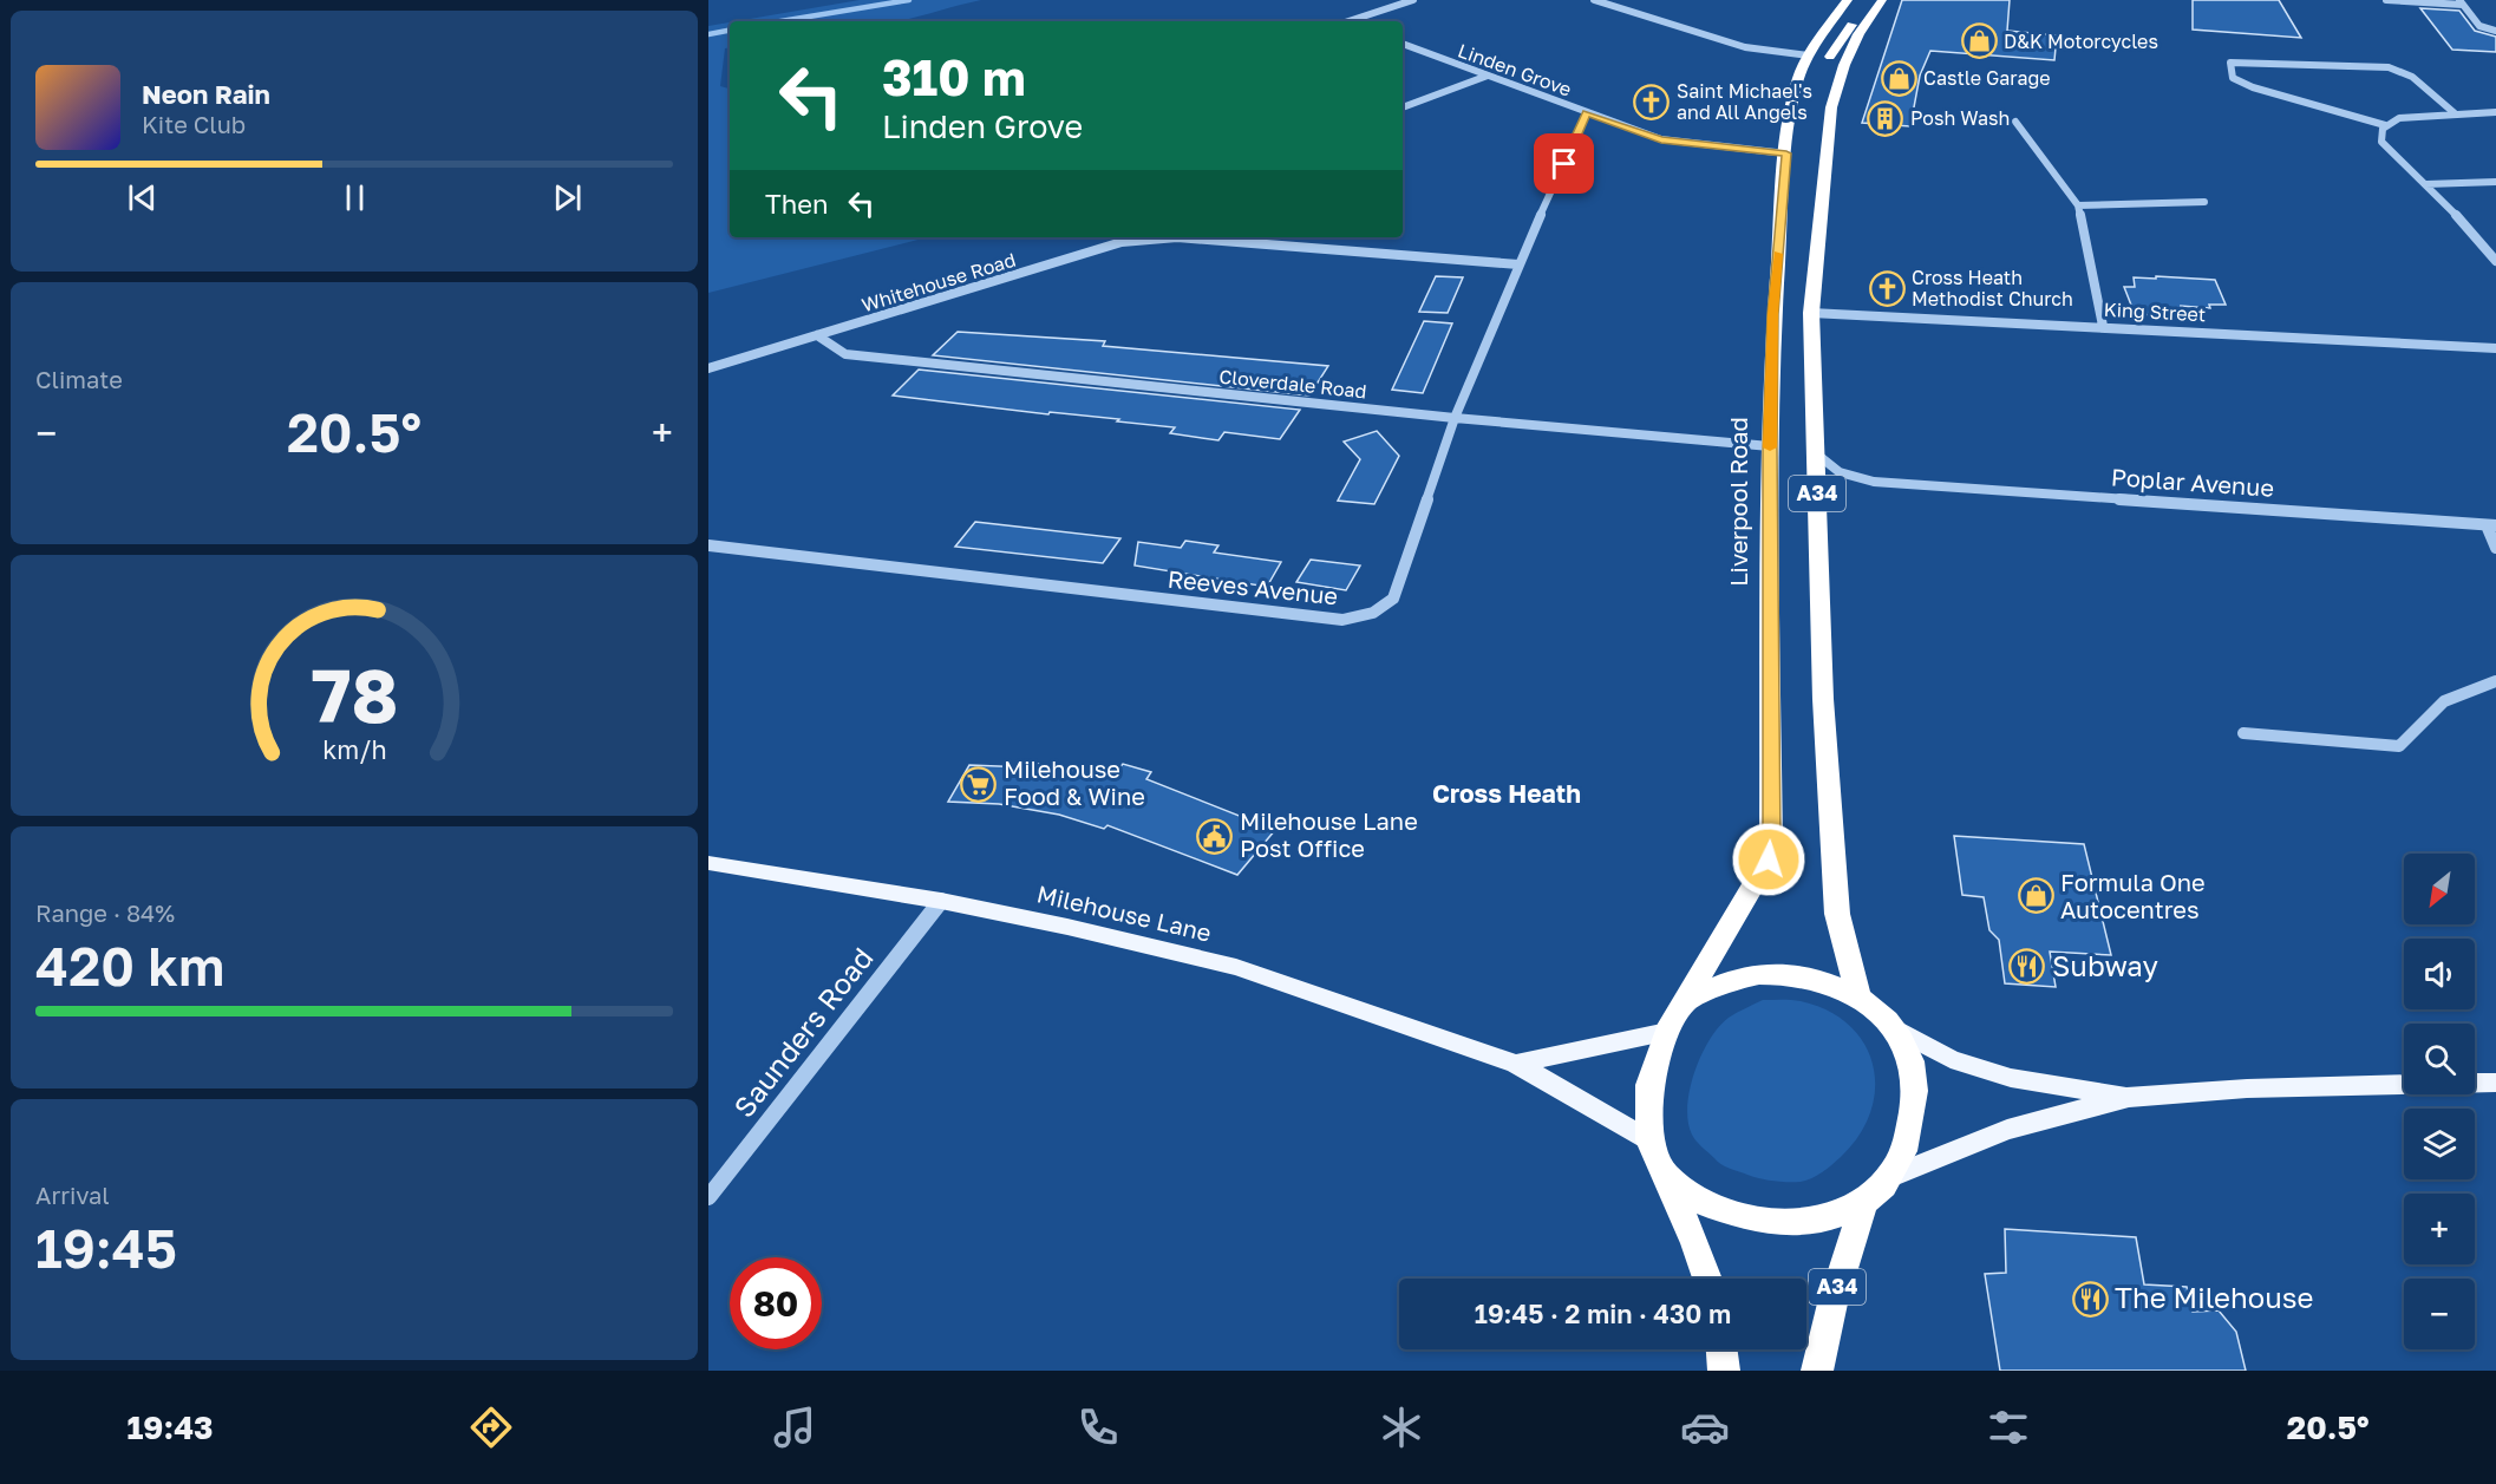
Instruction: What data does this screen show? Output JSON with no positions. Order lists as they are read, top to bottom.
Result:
{
  "streets": {
    "highway": ["A34", "Liverpool Road"],
    "main road": ["Milehouse Lane"],
    "street": [
      "Linden Grove",
      "Whitehouse Road",
      "King Street",
      "Cloverdale Road",
      "Poplar Avenue",
      "Reeves Avenue",
      "Saunders Road"
    ]
  },
  "crossings": [
    ["Linden Grove", "Liverpool Road"],
    ["Linden Grove", "Reeves Avenue"],
    ["Whitehouse Road", "Cloverdale Road"],
    ["Whitehouse Road", "Reeves Avenue"],
    ["King Street", "A34"],
    ["Cloverdale Road", "Liverpool Road"],
    ["Cloverdale Road", "Reeves Avenue"],
    ["Poplar Avenue", "A34"],
    ["Liverpool Road", "Milehouse Lane"],
    ["Milehouse Lane", "Saunders Road"]
  ],
  "districts": ["Cross Heath"],
  "places": {
    "shop": ["D&K Motorcycles", "Castle Garage", "Formula One Autocentres"],
    "church": ["Saint Michael's and All Angels", "Cross Heath Methodist Church"],
    "building": ["Posh Wash"],
    "supermarket": ["Milehouse Food & Wine"],
    "public building": ["Milehouse Lane Post Office"],
    "restaurant": ["Subway", "The Milehouse"]
  },
  "north": "bottom left",
  "page": {
    "turn": ["310 m", "Linden Grove"],
    "song": ["Neon Rain", "Kite Club"],
    "then": "Then",
    "tile": [
      "Climate",
      ["Range · 84%", "420 km"],
      ["Arrival", "19:45"]
    ],
    "heat": ["−", "20.5°", "+"],
    "map_buttons": ["+", "−"],
    "limit": "80",
    "trip": "19:45 · 2 min · 430 m",
    "tabs": ["19:43", "20.5°"],
    "gauge": ["78", "km/h"]
  }
}
